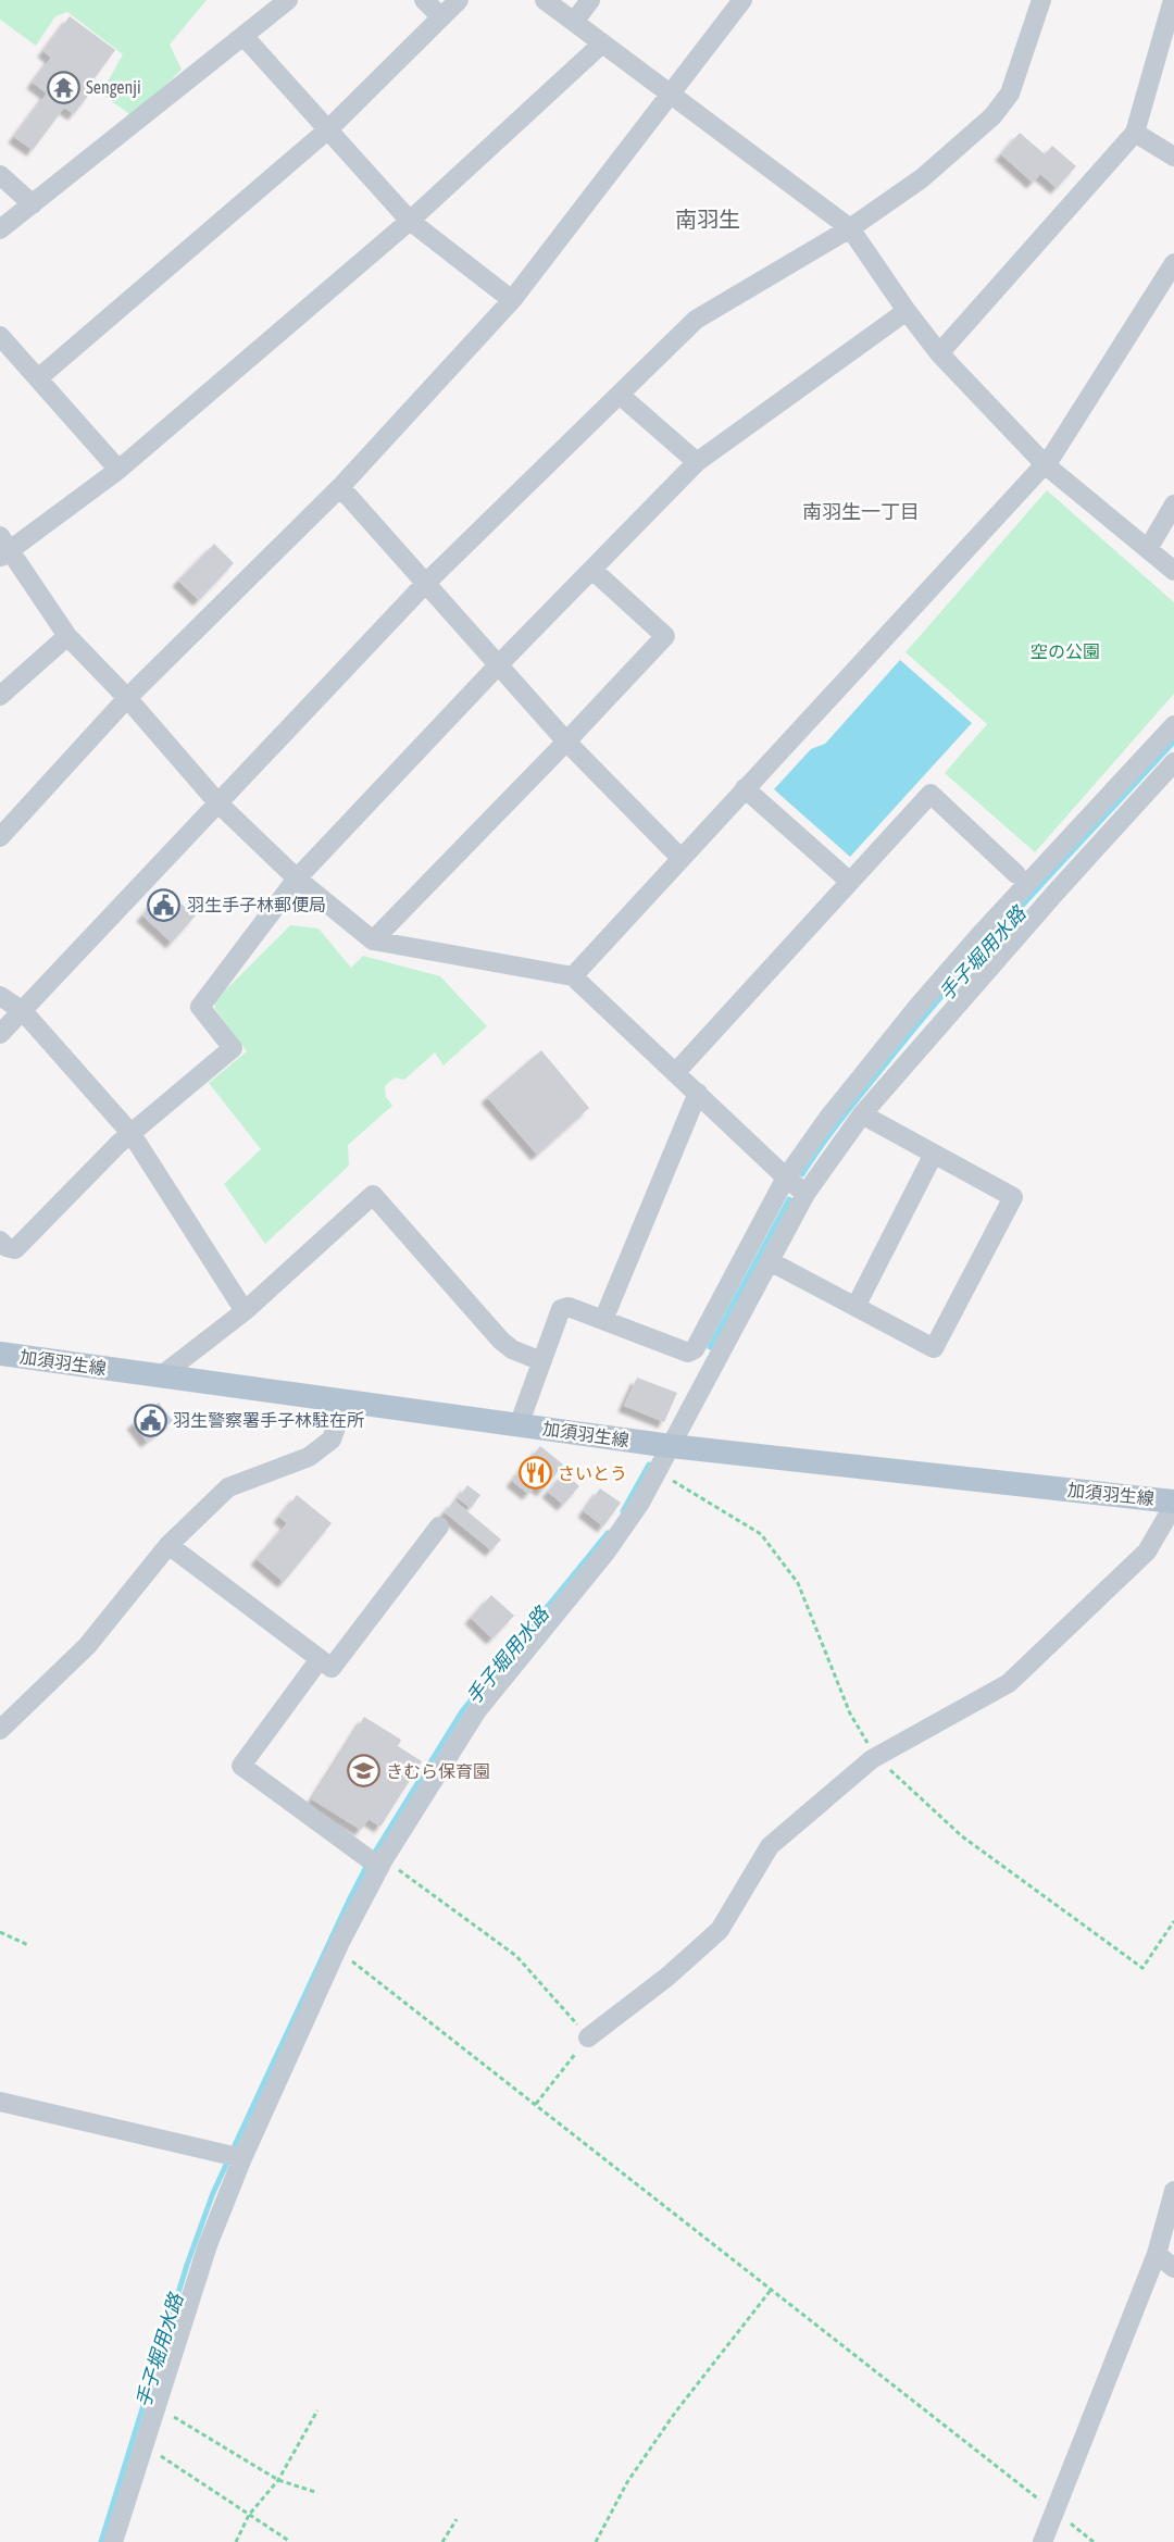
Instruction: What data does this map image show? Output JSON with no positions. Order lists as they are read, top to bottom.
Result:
{
  "streets": {
    "main road": ["加須羽生線"]
  },
  "districts": ["南羽生", "南羽生一丁目"],
  "water": ["手子堀用水路"],
  "parks": ["空の公園"],
  "places": {
    "temple": ["Sengenji"],
    "public building": ["羽生手子林郵便局", "羽生警察署手子林駐在所"],
    "restaurant": ["さいとう"],
    "school or university": ["きむら保育園"]
  }
}
